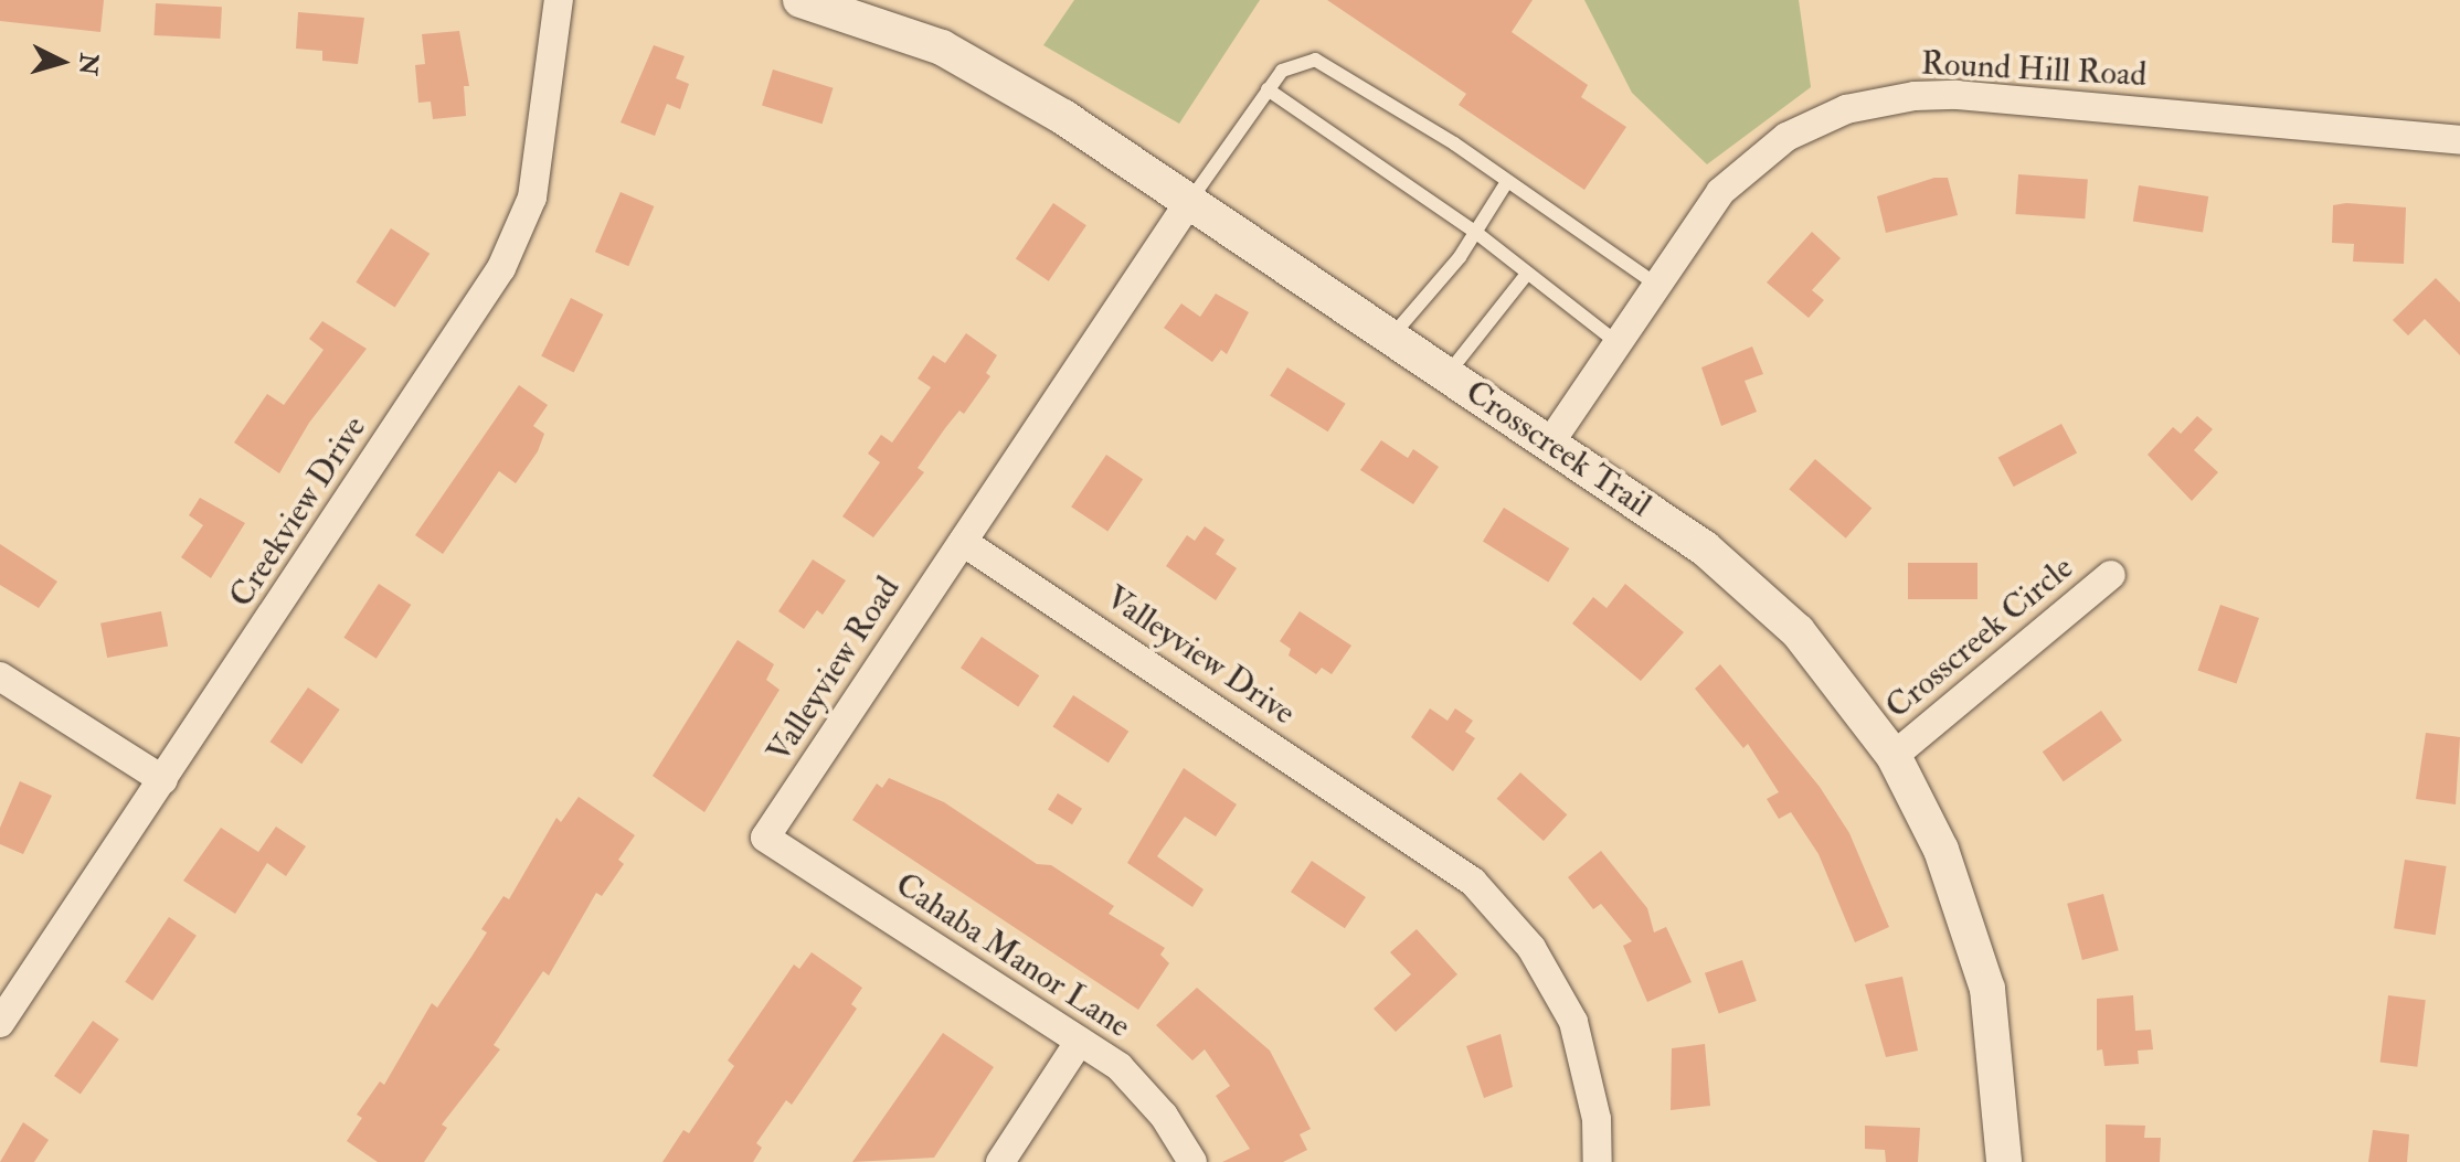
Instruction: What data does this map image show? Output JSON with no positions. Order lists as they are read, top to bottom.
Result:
{
  "streets": {
    "street": [
      "Round Hill Road",
      "Crosscreek Trail",
      "Creekview Drive",
      "Crosscreek Circle",
      "Valleyview Drive",
      "Valleyview Road",
      "Cahaba Manor Lane"
    ]
  },
  "crossings": [
    ["Round Hill Road", "Crosscreek Trail"],
    ["Crosscreek Trail", "Crosscreek Circle"],
    ["Valleyview Drive", "Valleyview Road"],
    ["Valleyview Road", "Cahaba Manor Lane"]
  ],
  "north": "right"
}
